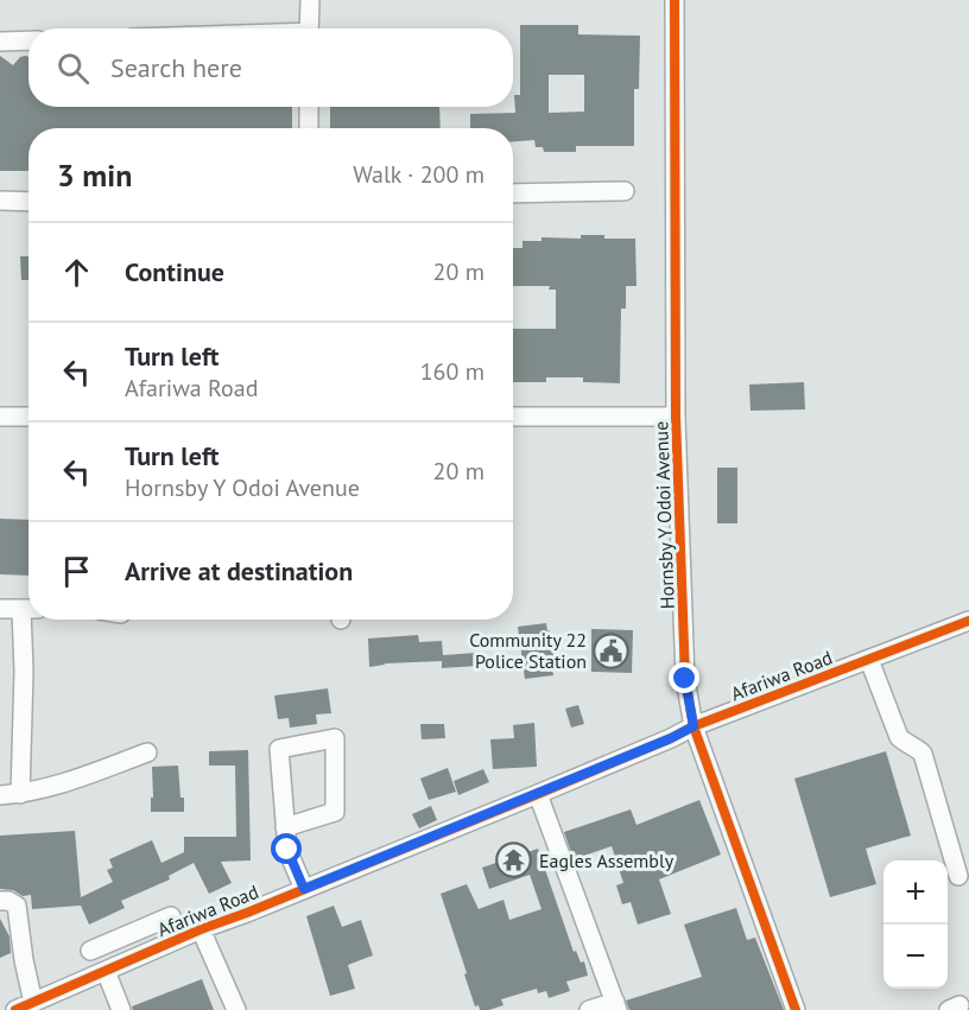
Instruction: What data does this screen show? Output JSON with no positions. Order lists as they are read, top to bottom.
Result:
{
  "streets": {
    "street": ["Hornsby Y Odoi Avenue", "Afariwa Road"]
  },
  "crossings": [
    ["Hornsby Y Odoi Avenue", "Afariwa Road"]
  ],
  "places": {
    "public building": ["Community 22 Police Station"],
    "temple": ["Eagles Assembly"]
  },
  "page": {
    "search": "Search here",
    "heading": ["3 min", "Walk · 200 m"],
    "list": [
      ["Continue", "20 m"],
      ["Turn left", "Afariwa Road", "160 m"],
      ["Turn left", "Hornsby Y Odoi Avenue", "20 m"],
      "Arrive at destination"
    ],
    "map_buttons": ["+", "−"]
  }
}
